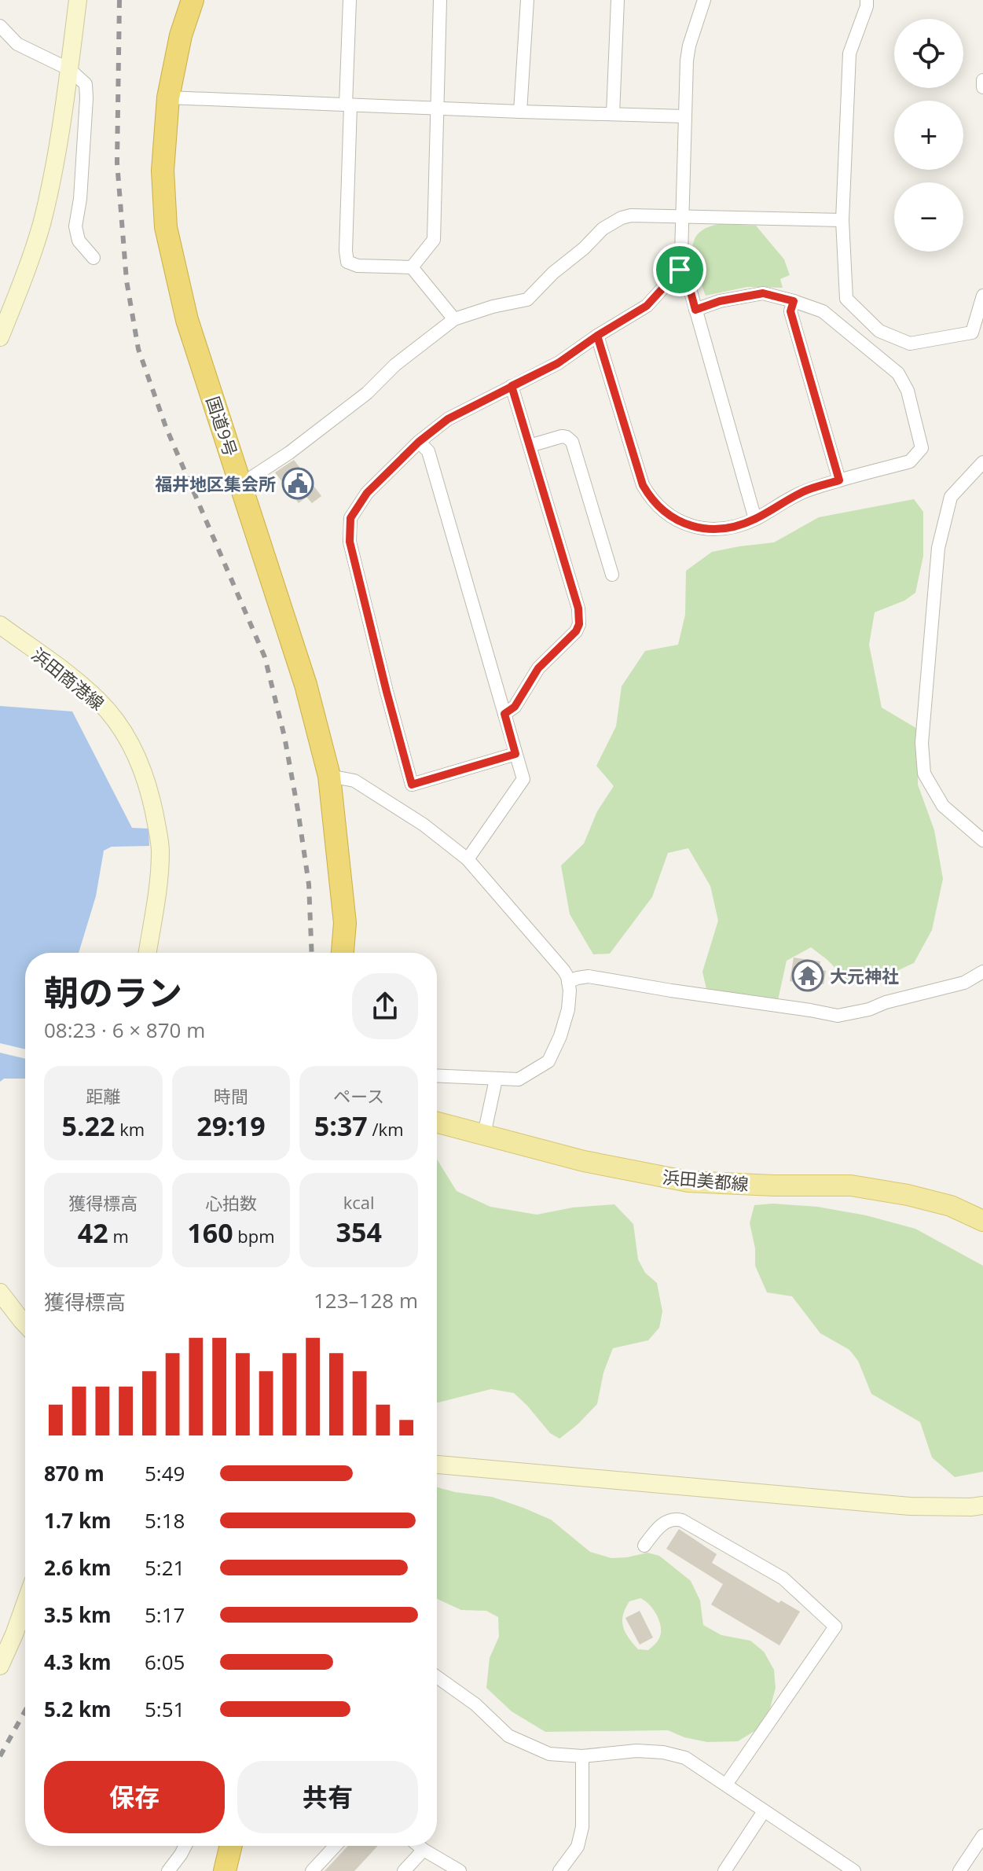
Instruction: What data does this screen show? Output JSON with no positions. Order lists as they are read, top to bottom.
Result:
{
  "streets": {
    "highway": ["国道9号"],
    "main road": ["浜田美都線"],
    "street": ["浜田商港線"]
  },
  "places": {
    "public building": ["福井地区集会所"],
    "temple": ["大元神社"]
  },
  "page": {
    "map_buttons": ["+", "−"],
    "heading": ["朝のラン", "08:23 · 6 × 870 m"],
    "stats": [
      ["距離", "5.22 km"],
      ["時間", "29:19"],
      ["ペース", "5:37 /km"],
      ["獲得標高", "42 m"],
      ["心拍数", "160 bpm"],
      ["kcal", "354"]
    ],
    "chart": ["獲得標高", "123–128 m"],
    "list": [
      {
        "name": "870 m",
        "note": "5:49"
      },
      {
        "name": "1.7 km",
        "note": "5:18"
      },
      {
        "name": "2.6 km",
        "note": "5:21"
      },
      {
        "name": "3.5 km",
        "note": "5:17"
      },
      {
        "name": "4.3 km",
        "note": "6:05"
      },
      {
        "name": "5.2 km",
        "note": "5:51"
      }
    ],
    "buttons": ["保存", "共有"]
  }
}
